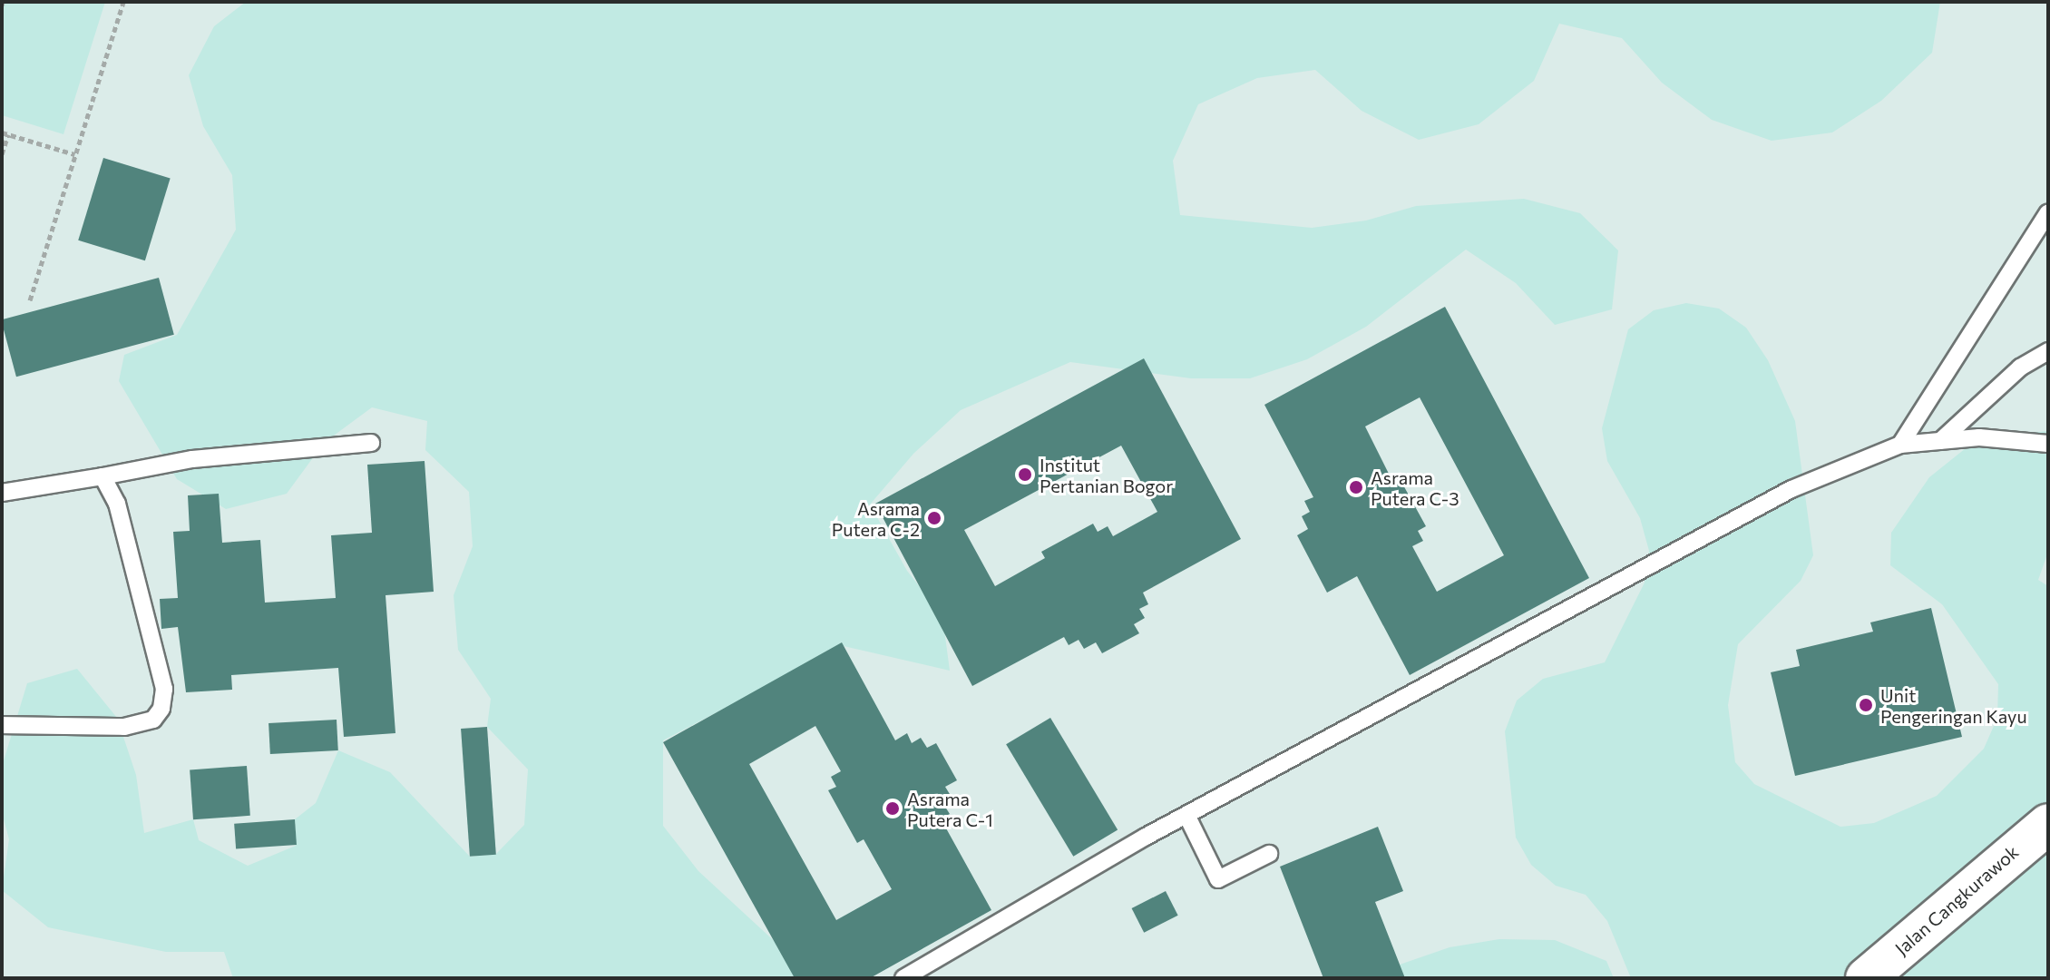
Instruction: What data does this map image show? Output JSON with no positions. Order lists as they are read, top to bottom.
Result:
{
  "streets": {
    "street": ["Jalan Cangkurawok"]
  },
  "places": [
    "Institut Pertanian Bogor",
    "Asrama Putera C-3",
    "Asrama Putera C-2",
    "Unit Pengeringan Kayu",
    "Asrama Putera C-1"
  ]
}
